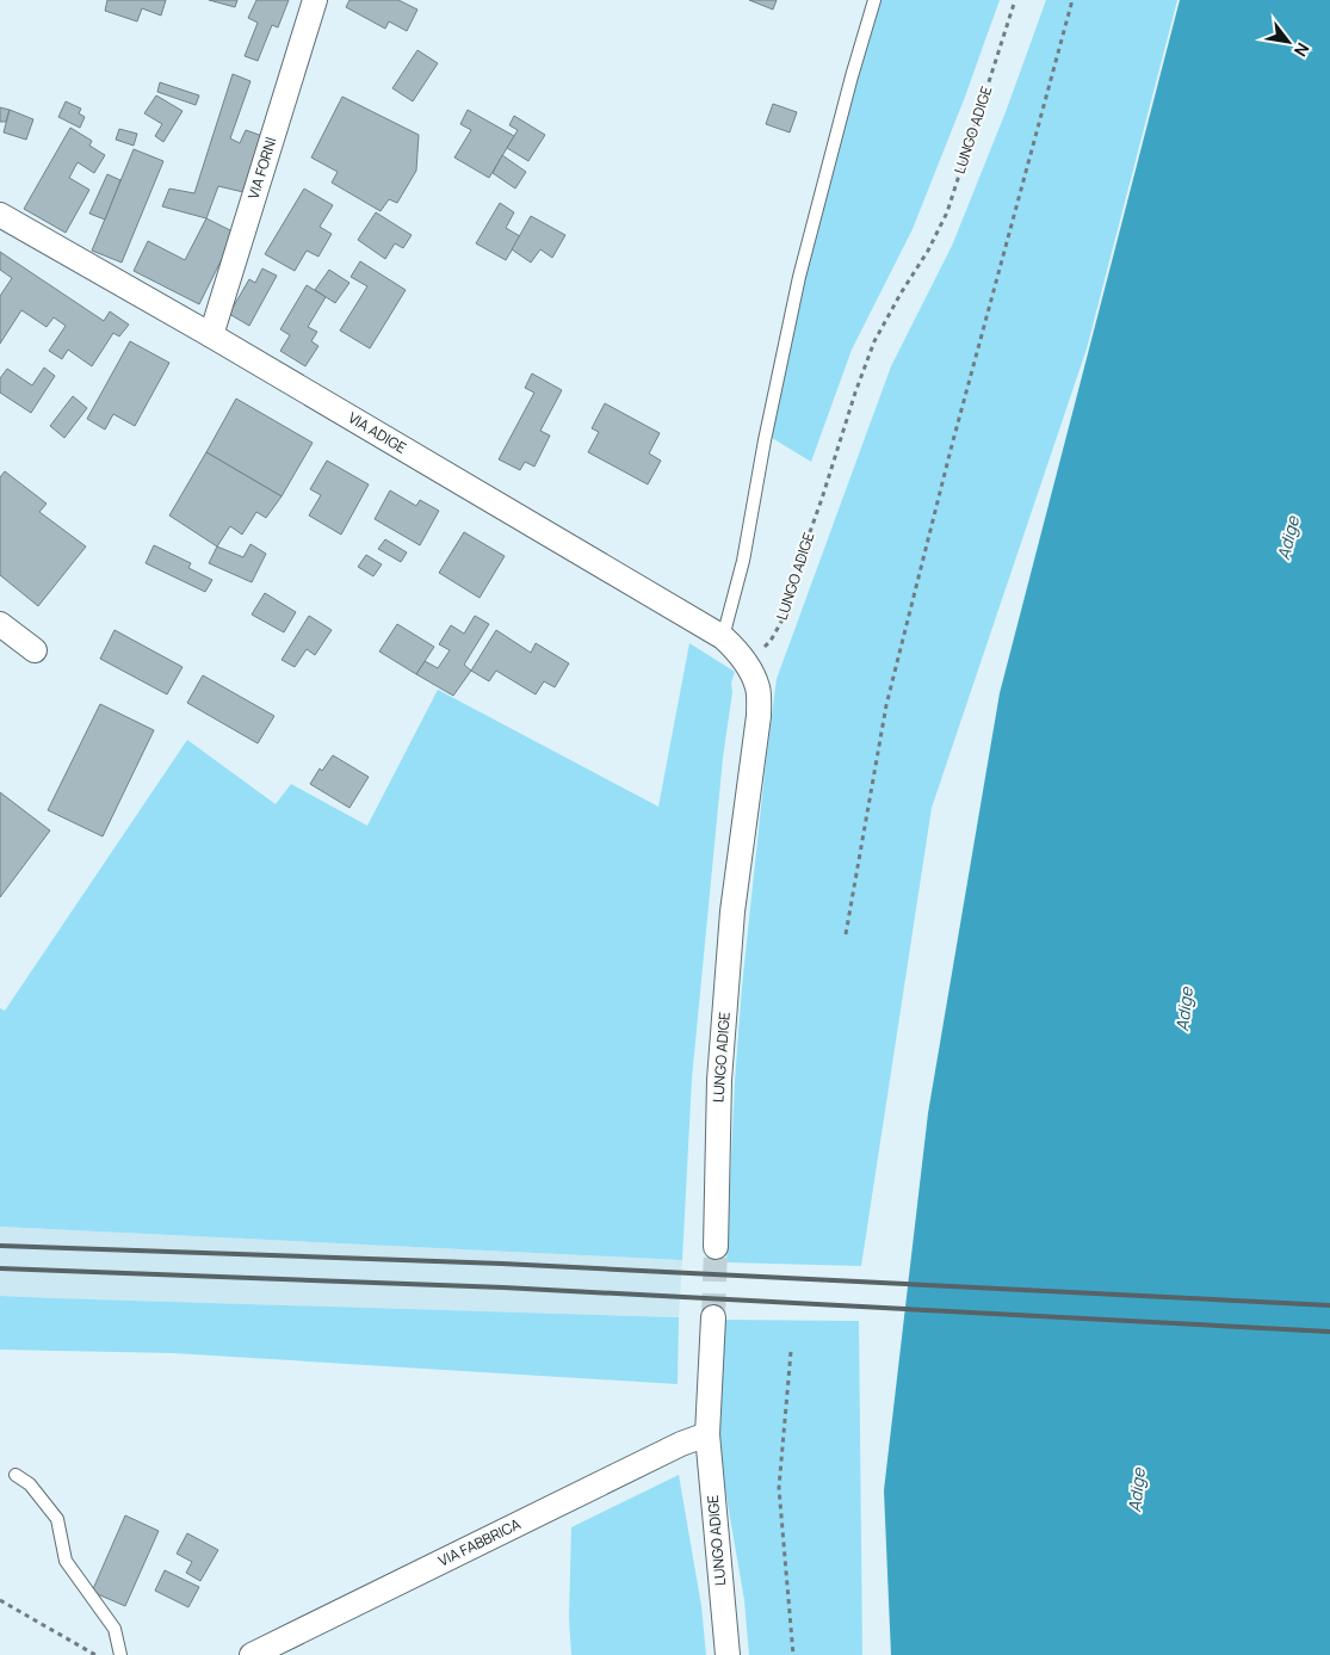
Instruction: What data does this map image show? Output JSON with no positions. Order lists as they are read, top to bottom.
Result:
{
  "streets": {
    "street": [
      "LUNGO ADIGE",
      "VIA FORNI",
      "VIA ADIGE",
      "VIA FABBRICA"
    ]
  },
  "crossings": [
    ["LUNGO ADIGE", "VIA ADIGE"],
    ["LUNGO ADIGE", "VIA FABBRICA"],
    ["VIA FORNI", "VIA ADIGE"]
  ],
  "water": ["Adige"],
  "north": "bottom right"
}
